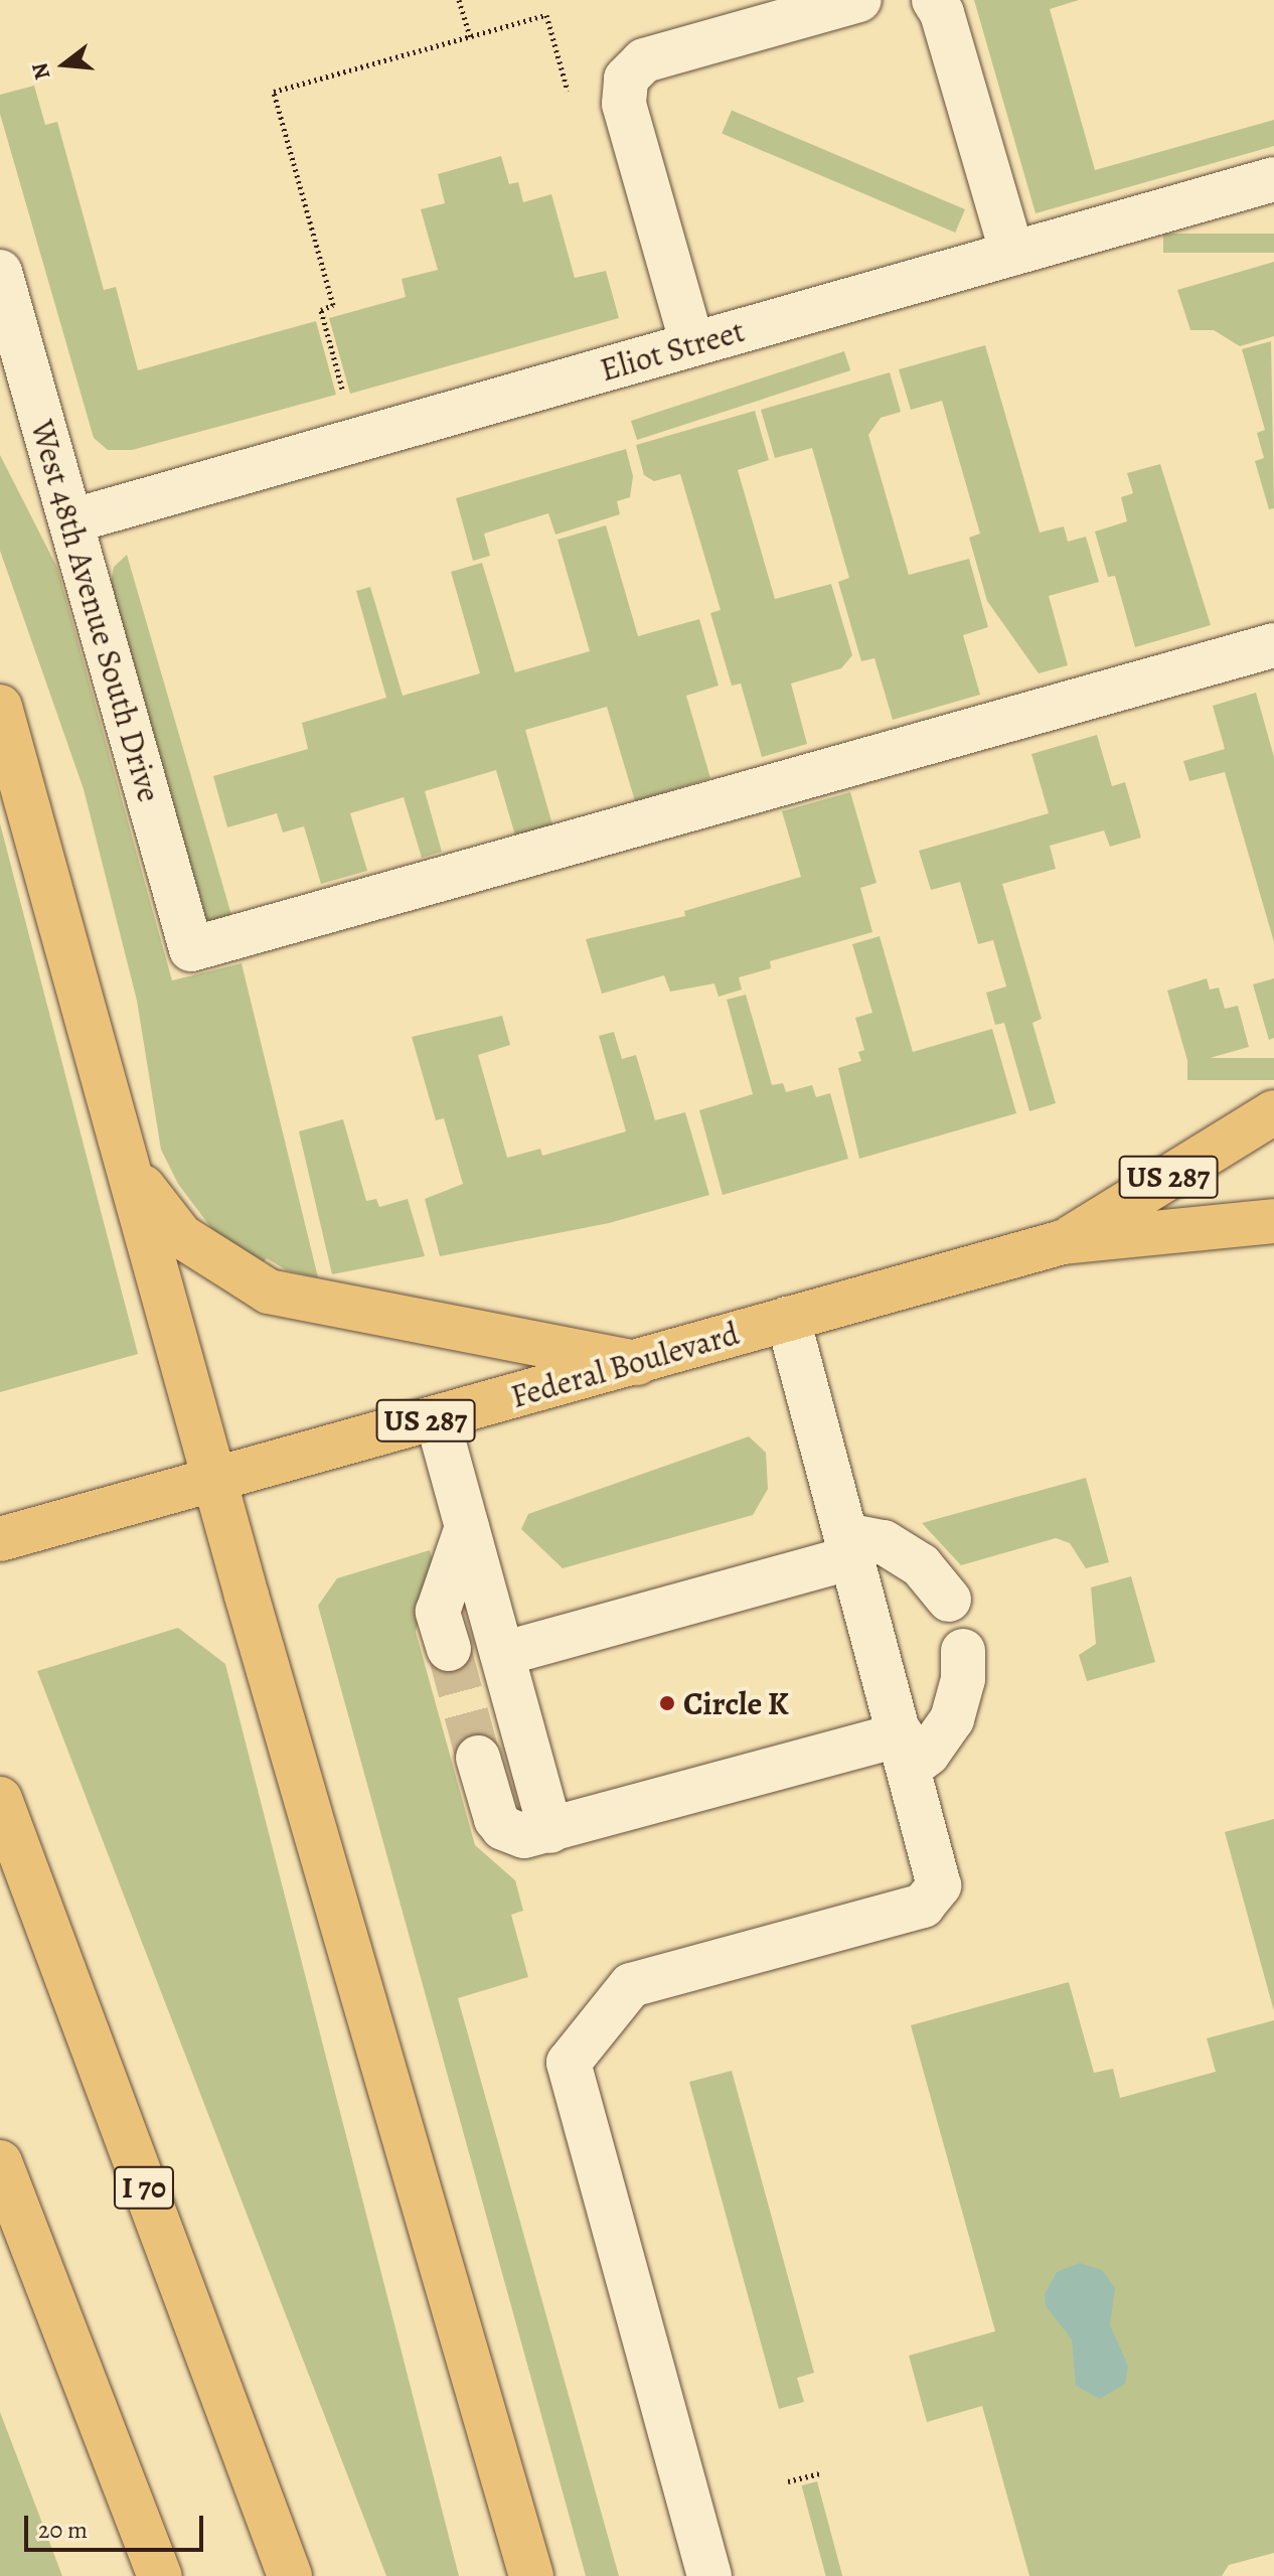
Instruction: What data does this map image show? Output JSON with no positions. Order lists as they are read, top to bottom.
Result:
{
  "streets": {
    "main road": ["US 287", "Federal Boulevard", "I 70"],
    "street": ["Eliot Street", "West 48th Avenue South Drive"]
  },
  "crossings": [
    ["Eliot Street", "West 48th Avenue South Drive"]
  ],
  "places": ["Circle K"],
  "scale_bar": "20 m",
  "north": "left"
}
